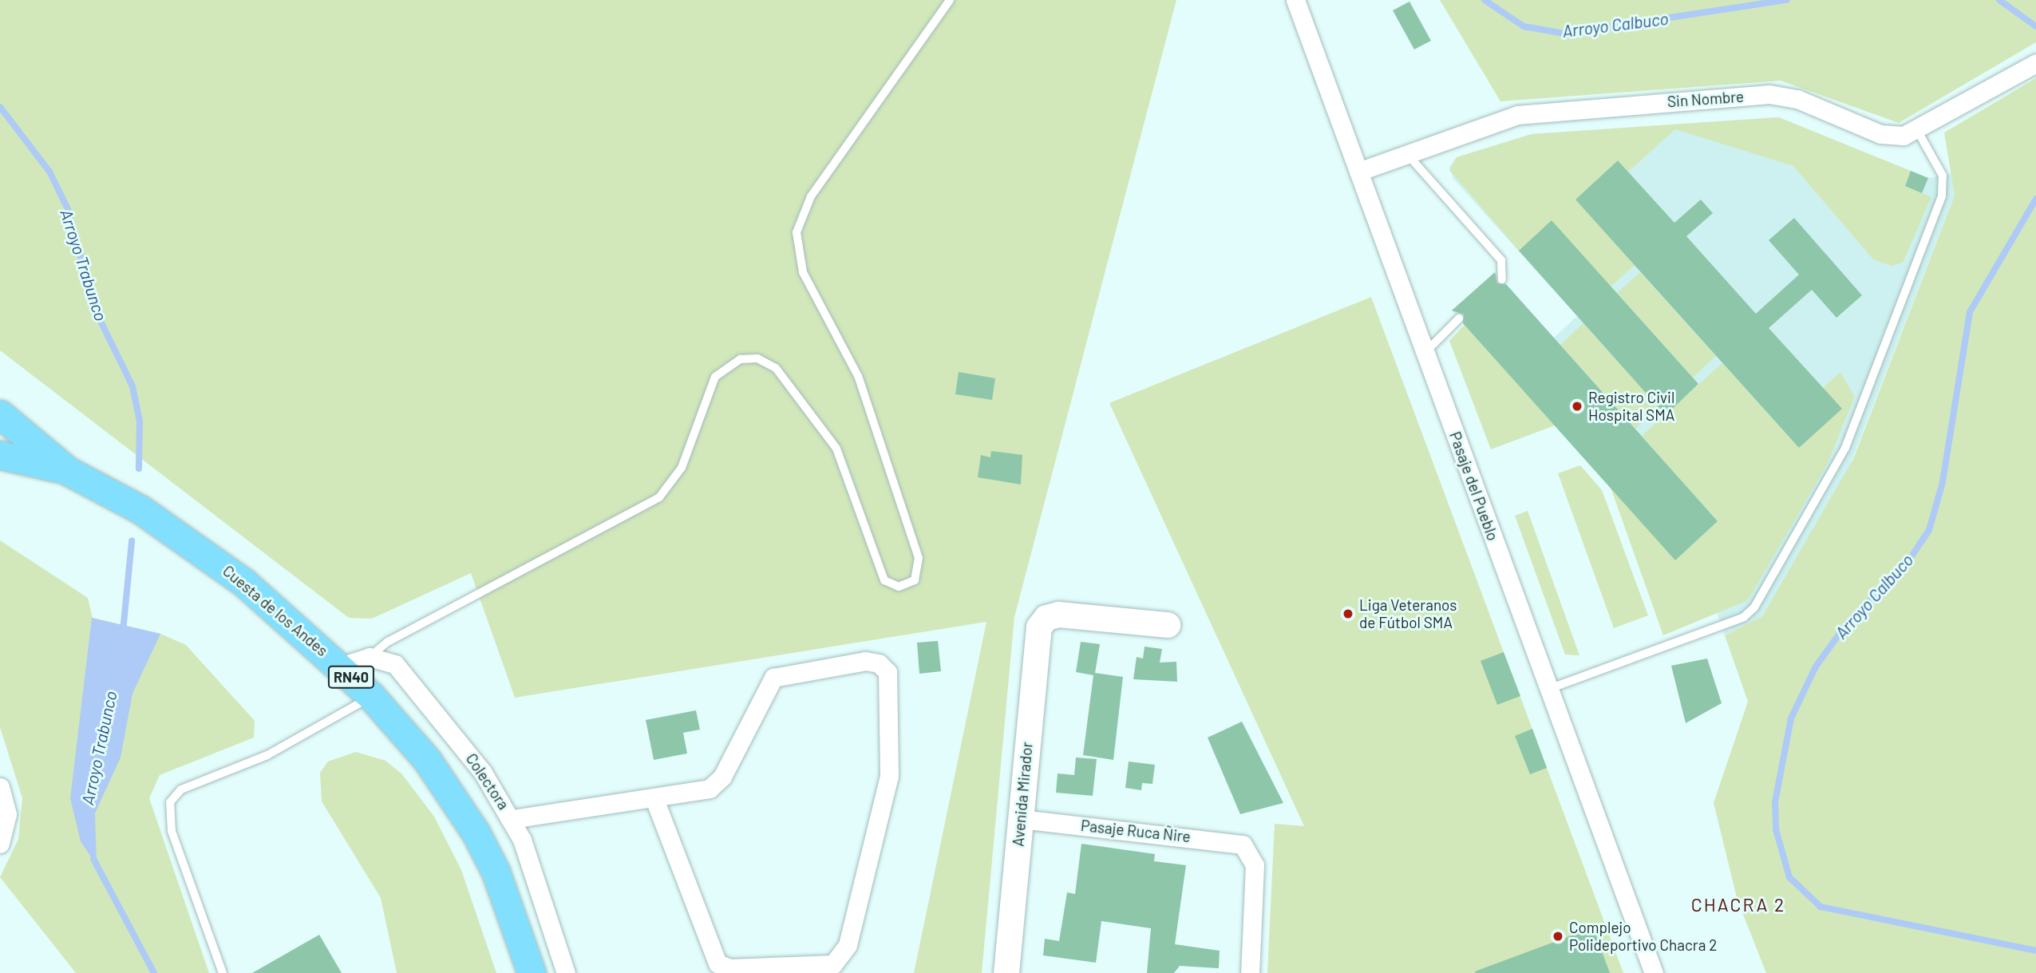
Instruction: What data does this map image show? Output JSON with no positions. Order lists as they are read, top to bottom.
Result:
{
  "streets": {
    "main road": ["Cuesta de los Andes", "RN40"],
    "street": [
      "Sin Nombre",
      "Pasaje del Pueblo",
      "Colectora",
      "Avenida Mirador",
      "Pasaje Ruca Ñire"
    ]
  },
  "crossings": [
    ["Sin Nombre", "Pasaje del Pueblo"],
    ["Avenida Mirador", "Pasaje Ruca Ñire"]
  ],
  "districts": ["CHACRA 2"],
  "water": ["Arroyo Calbuco", "Arroyo Trabunco"],
  "places": ["Registro Civil Hospital SMA", "Liga Veteranos de Fútbol SMA", "Complejo Polideportivo Chacra 2"]
}
